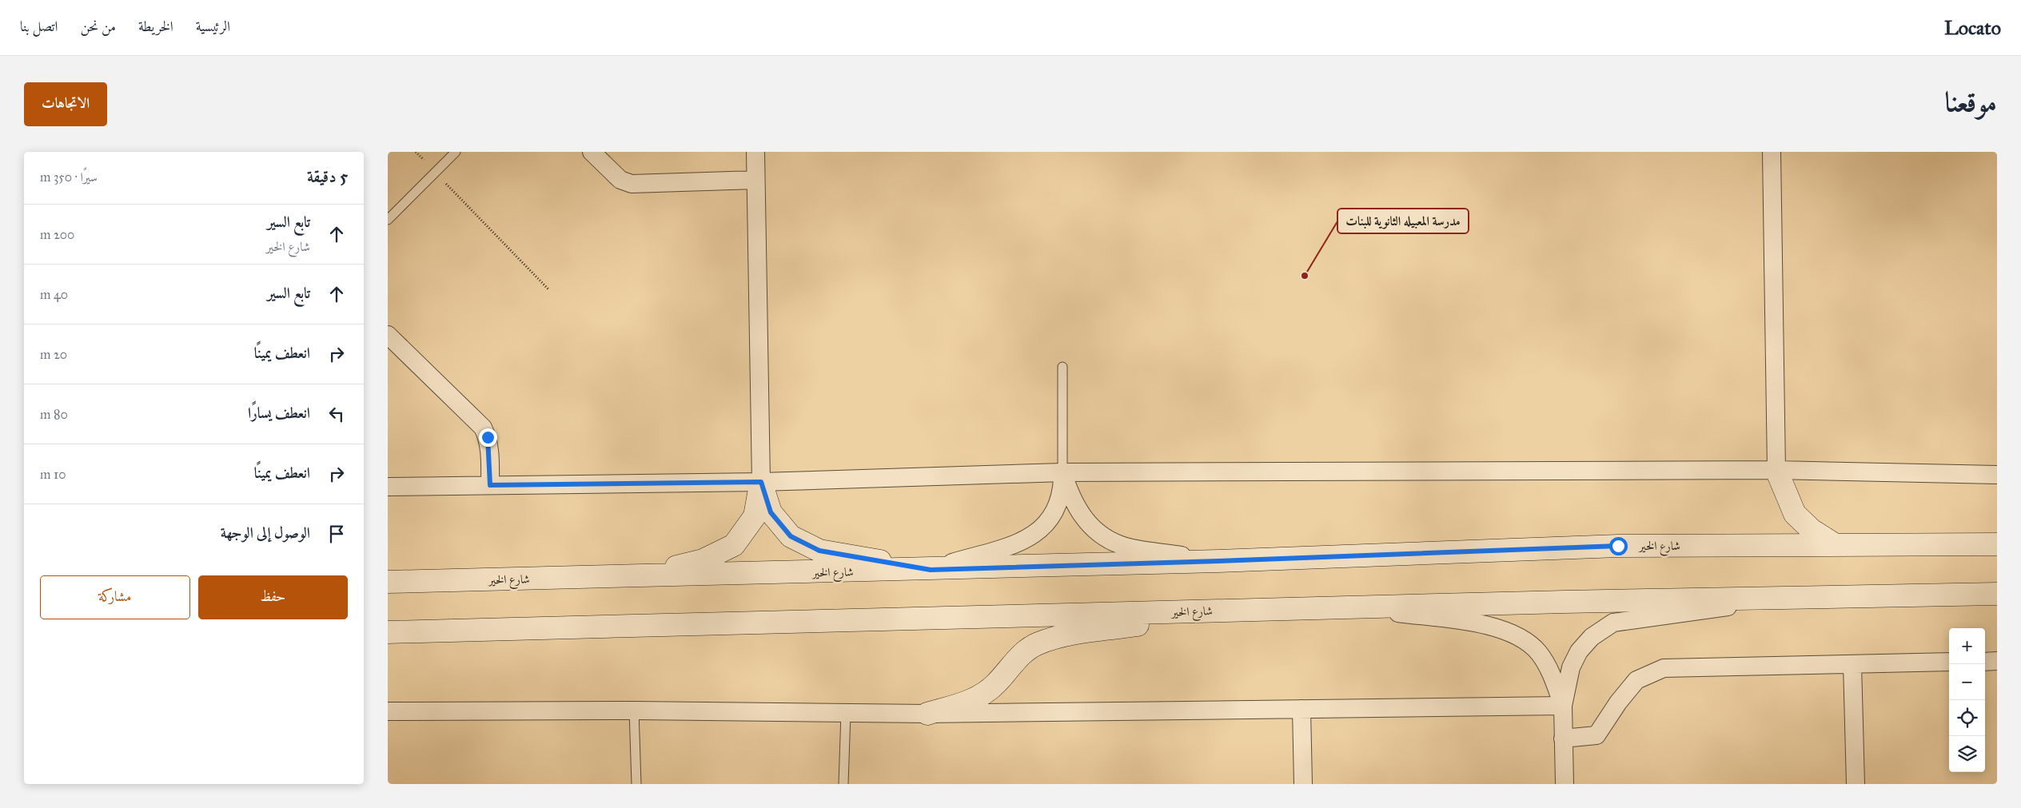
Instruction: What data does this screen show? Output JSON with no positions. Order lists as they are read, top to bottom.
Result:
{
  "streets": {
    "street": ["شارع الخير"]
  },
  "places": ["مدرسة المعبيله الثانوية للبنات"],
  "page": {
    "header": "Locato",
    "nav": [
      "الرئيسية",
      "الخريطة",
      "من نحن",
      "اتصل بنا"
    ],
    "title": "موقعنا",
    "buttons": [
      "الاتجاهات",
      ["حفظ", "مشاركة"]
    ],
    "heading": ["5 دقيقة", "سيرًا · 350 m"],
    "list": [
      ["تابع السير", "شارع الخير", "200 m"],
      ["تابع السير", "40 m"],
      ["انعطف يمينًا", "20 m"],
      ["انعطف يسارًا", "80 m"],
      ["انعطف يمينًا", "10 m"],
      "الوصول إلى الوجهة"
    ],
    "map_buttons": ["+", "−"]
  }
}
